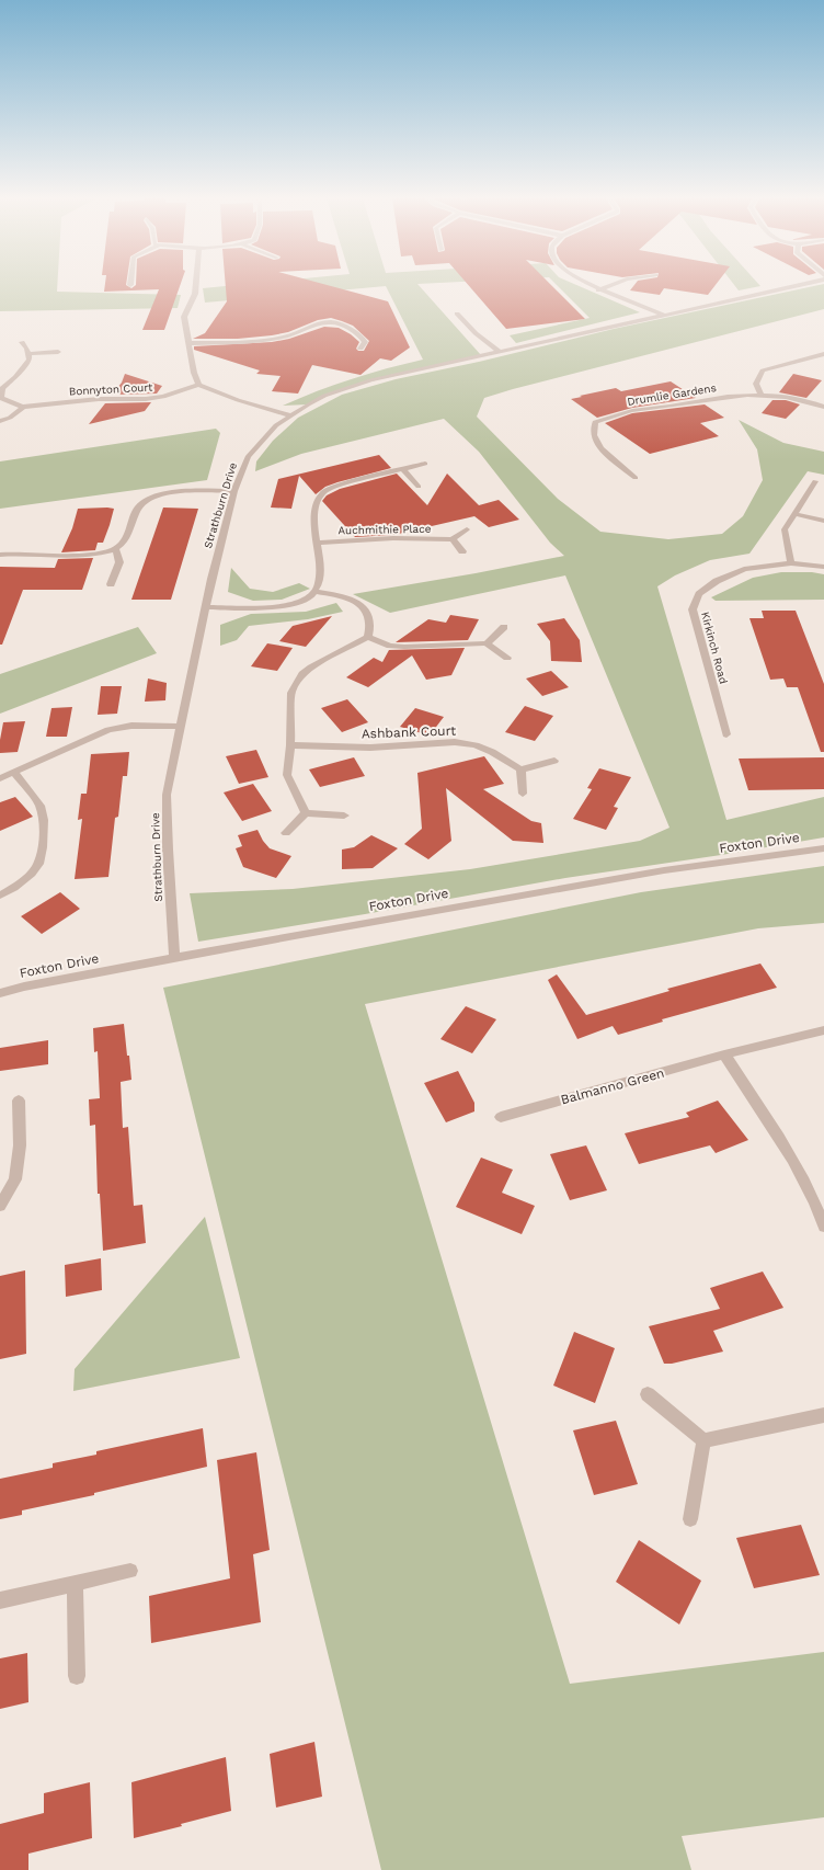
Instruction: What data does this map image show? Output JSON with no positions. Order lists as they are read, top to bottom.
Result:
{
  "streets": {
    "street": [
      "Bonnyton Court",
      "Drumlie Gardens",
      "Strathburn Drive",
      "Auchmithie Place",
      "Kirkinch Road",
      "Ashbank Court",
      "Foxton Drive",
      "Balmanno Green"
    ]
  },
  "crossings": [
    ["Strathburn Drive", "Foxton Drive"]
  ]
}
